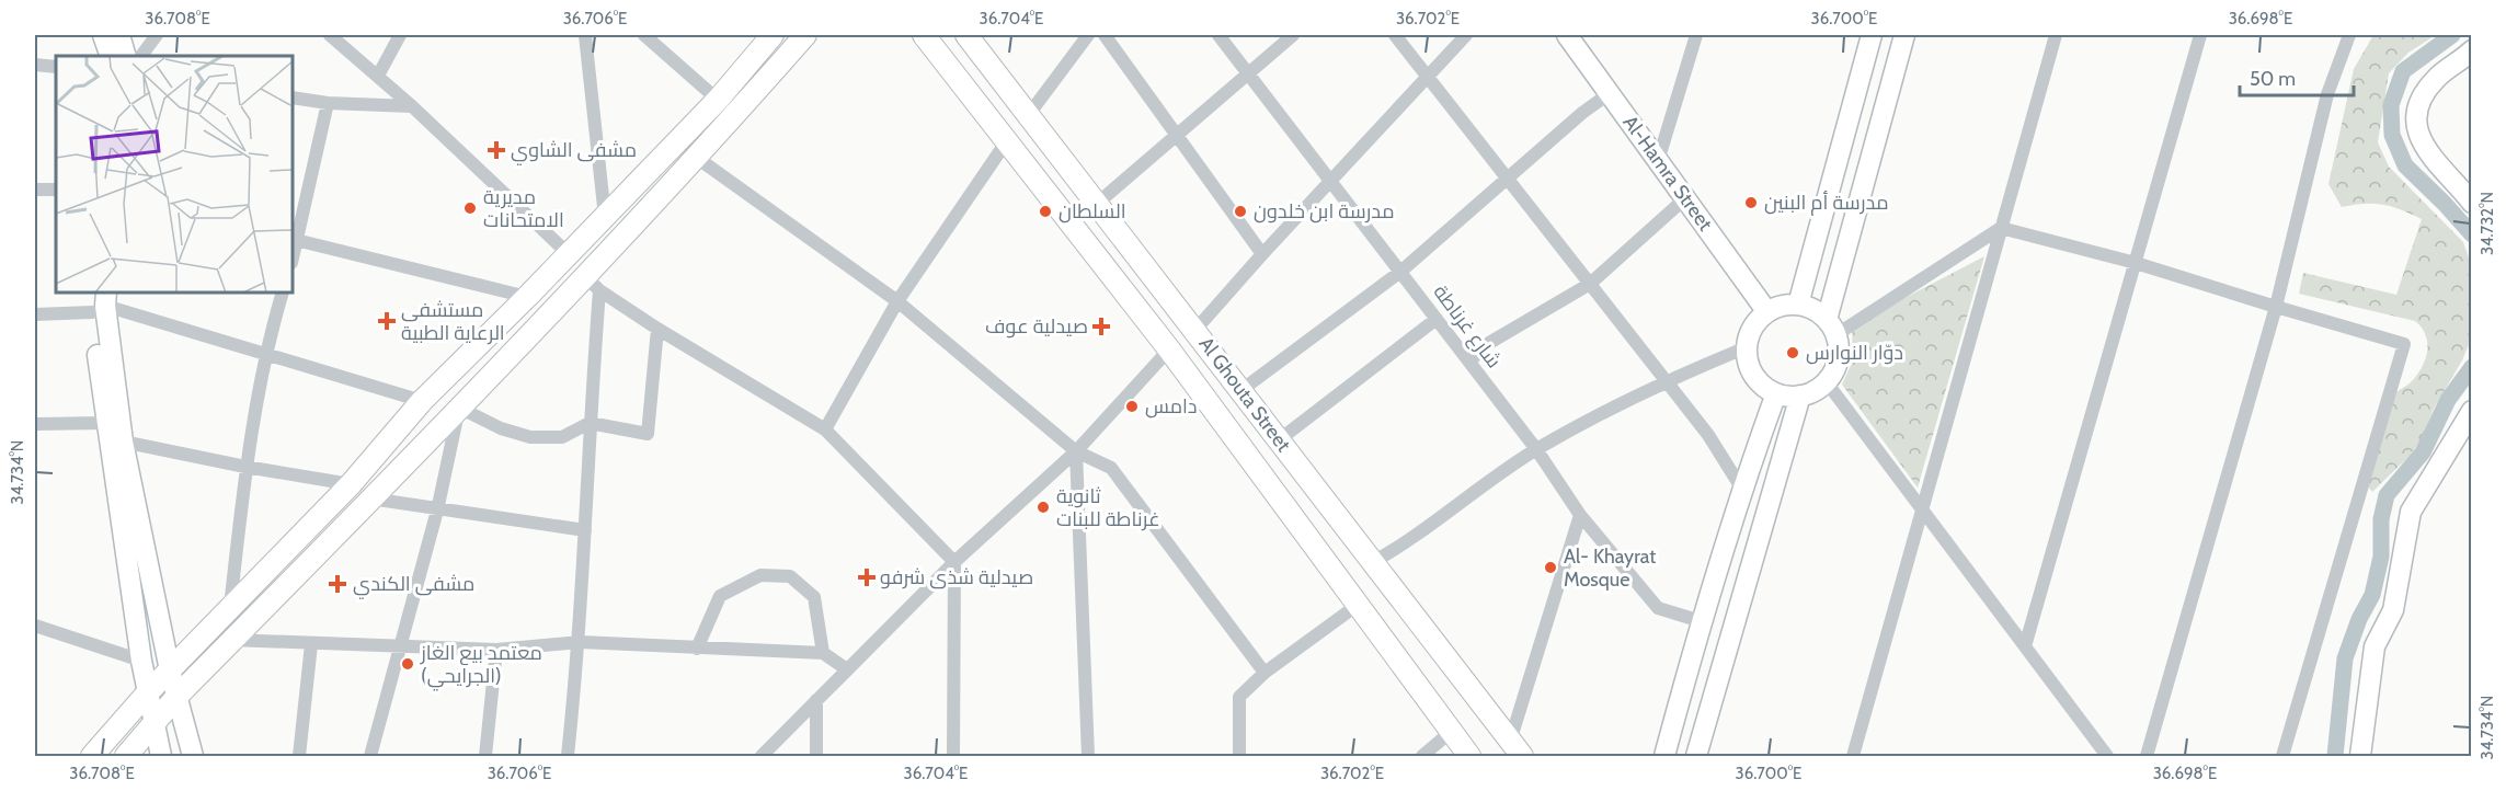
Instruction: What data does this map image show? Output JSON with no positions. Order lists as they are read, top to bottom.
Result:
{
  "streets": {
    "main road": ["Al-Hamra Street", "Al Ghouta Street"],
    "street": ["شارع غرناطة"]
  },
  "places": {
    "health": [
      "مشفى الشاوي",
      "مستشفى الرعاية الطبية",
      "صيدلية عوف",
      "صيدلية شذى شرفو",
      "مشفى الكندي"
    ],
    "other": [
      "مدرسة أم البنين",
      "مديرية الامتحانات",
      "السلطان",
      "مدرسة ابن خلدون",
      "دوّار النوارس",
      "دامس",
      "ثانوية غرناطة للبنات",
      "Al- Khayrat Mosque",
      "معتمد بيع الغاز (الجرايحي)"
    ]
  },
  "scale_bar": "50 m",
  "coordinates": [
    "36.708°E",
    "36.706°E",
    "36.704°E",
    "36.702°E",
    "36.700°E",
    "36.698°E",
    "34.732°N",
    "34.734°N"
  ]
}
